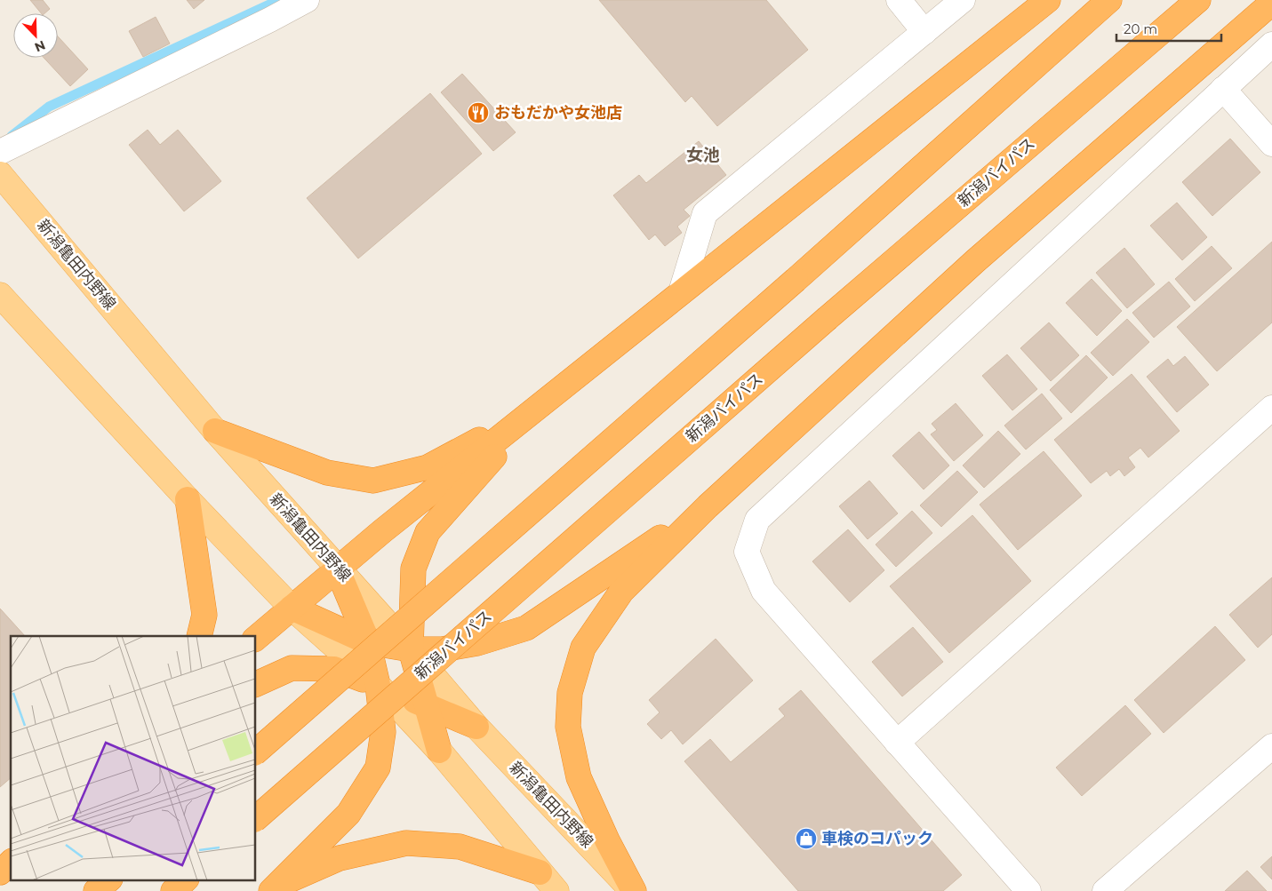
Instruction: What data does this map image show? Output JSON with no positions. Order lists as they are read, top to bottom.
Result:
{
  "streets": {
    "highway": ["新潟バイパス"],
    "main road": ["新潟亀田内野線"]
  },
  "districts": ["女池"],
  "places": {
    "restaurant": ["おもだかや女池店"],
    "shop": ["車検のコパック"]
  },
  "scale_bar": "20 m",
  "north": "bottom right"
}
